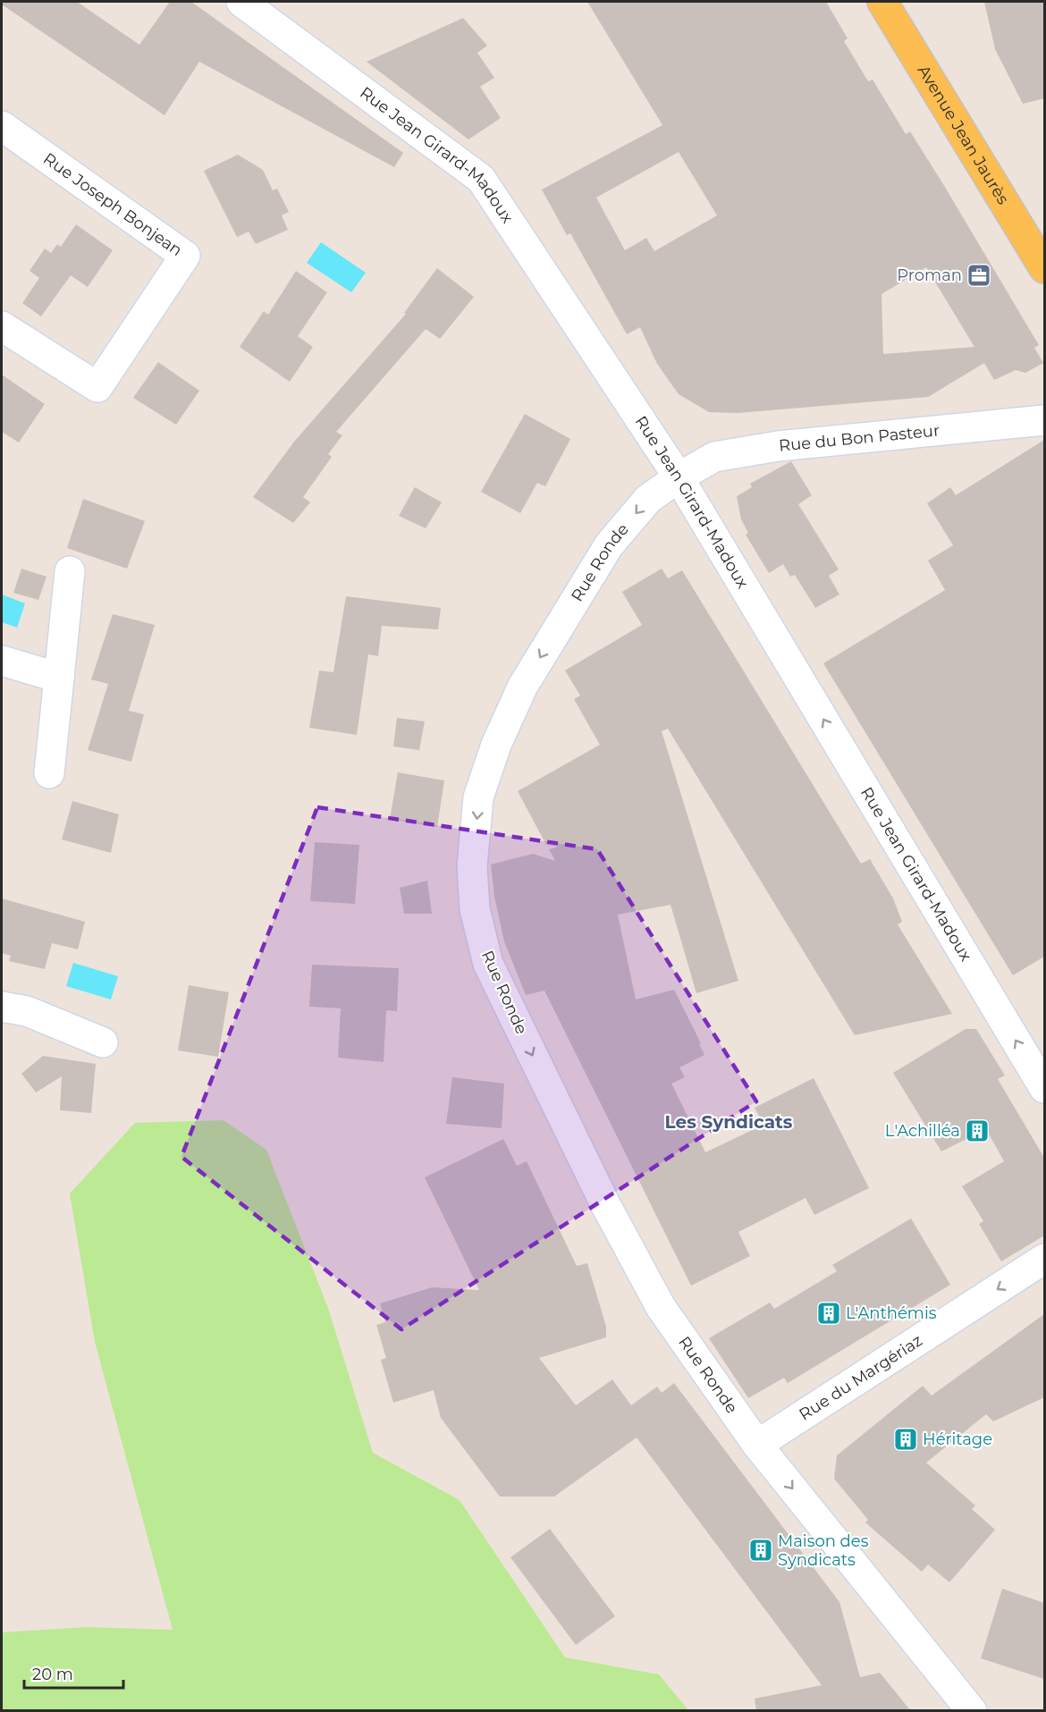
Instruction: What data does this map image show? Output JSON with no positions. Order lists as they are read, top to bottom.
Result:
{
  "streets": {
    "main road": ["Avenue Jean Jaurès"],
    "street": [
      "Rue Jean Girard-Madoux",
      "Rue Joseph Bonjean",
      "Rue du Bon Pasteur",
      "Rue Ronde",
      "Rue du Margériaz"
    ]
  },
  "crossings": [
    ["Rue Jean Girard-Madoux", "Rue du Bon Pasteur"],
    ["Rue Jean Girard-Madoux", "Rue Ronde"],
    ["Rue du Bon Pasteur", "Rue Ronde"],
    ["Rue Ronde", "Rue du Margériaz"]
  ],
  "one_way": ["Rue Jean Girard-Madoux", "Rue Ronde", "Rue du Margériaz"],
  "districts": ["Les Syndicats"],
  "places": {
    "office": ["Proman"],
    "building": [
      "L'Achilléa",
      "L'Anthémis",
      "Héritage",
      "Maison des Syndicats"
    ]
  },
  "scale_bar": "20 m"
}
